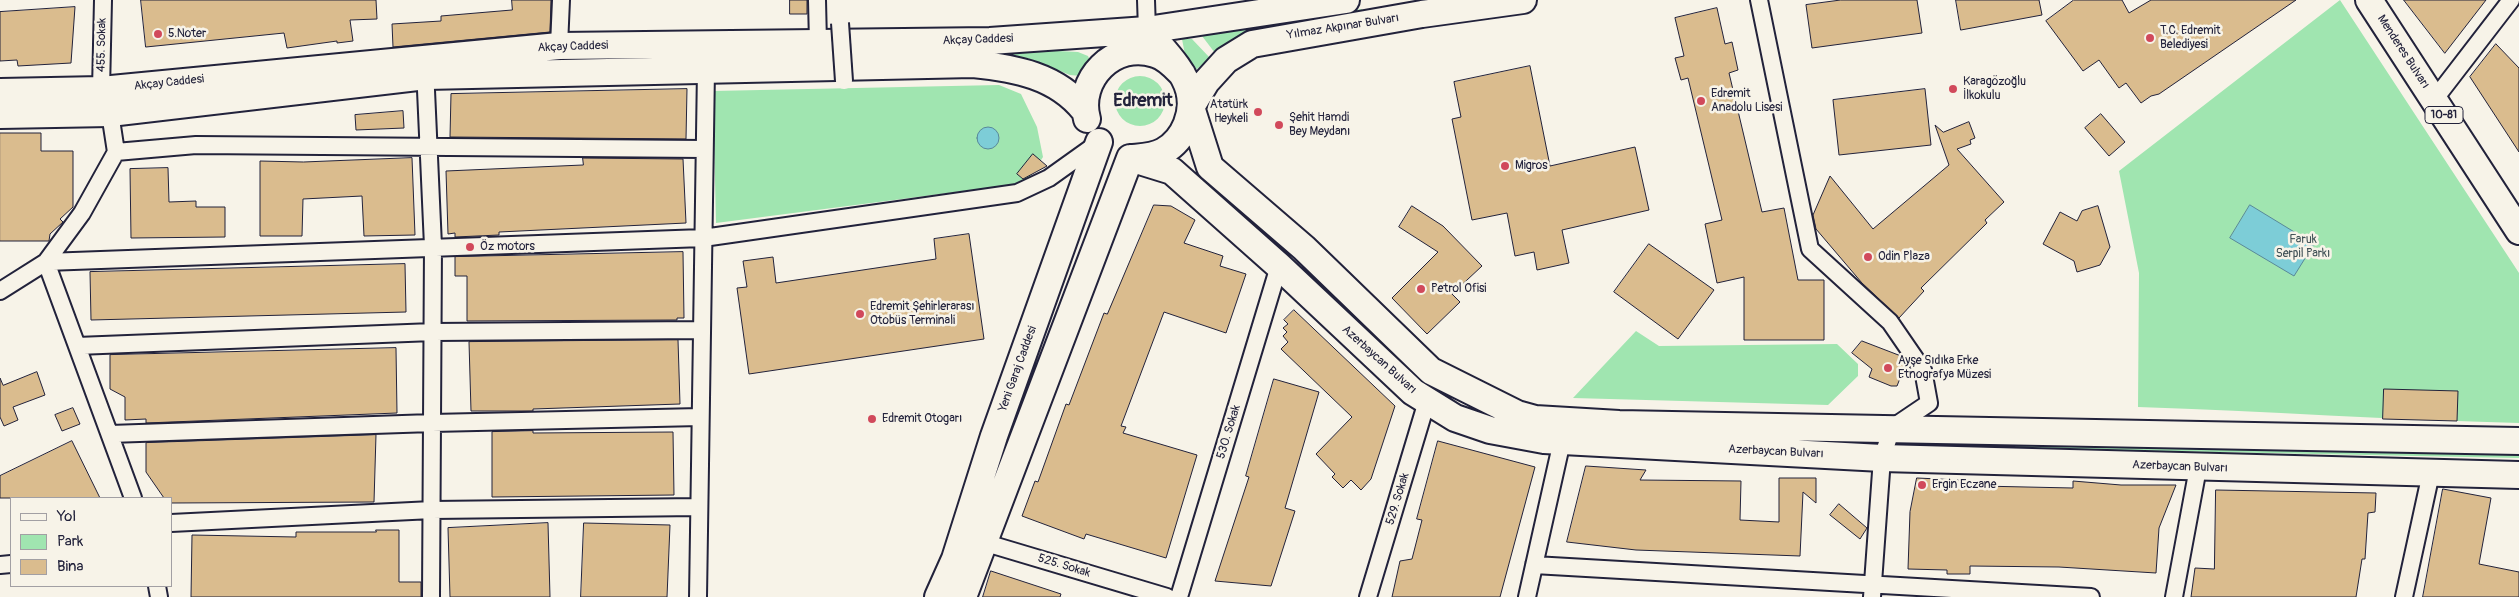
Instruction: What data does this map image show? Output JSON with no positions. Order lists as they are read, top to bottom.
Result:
{
  "streets": {
    "main road": [
      "Yılmaz Akpınar Bulvarı",
      "Akçay Caddesi",
      "Menderes Bulvarı",
      "10-81",
      "Azerbaycan Bulvarı",
      "Yeni Garaj Caddesi"
    ],
    "street": [
      "455. Sokak",
      "530. Sokak",
      "529. Sokak",
      "525. Sokak"
    ]
  },
  "crossings": [
    ["Yılmaz Akpınar Bulvarı", "Akçay Caddesi"],
    ["Yılmaz Akpınar Bulvarı", "Azerbaycan Bulvarı"],
    ["Yılmaz Akpınar Bulvarı", "Yeni Garaj Caddesi"],
    ["Akçay Caddesi", "455. Sokak"],
    ["Akçay Caddesi", "Azerbaycan Bulvarı"],
    ["Akçay Caddesi", "Yeni Garaj Caddesi"],
    ["Azerbaycan Bulvarı", "Yeni Garaj Caddesi"],
    ["Azerbaycan Bulvarı", "530. Sokak"],
    ["Azerbaycan Bulvarı", "529. Sokak"],
    ["Yeni Garaj Caddesi", "525. Sokak"]
  ],
  "districts": ["Edremit"],
  "parks": ["Faruk Serpil Parkı"],
  "places": [
    "5.Noter",
    "T.C. Edremit Belediyesi",
    "Karagözoğlu İlkokulu",
    "Edremit Anadolu Lisesi",
    "Atatürk Heykeli",
    "Şehit Hamdi Bey Meydanı",
    "Migros",
    "Öz motors",
    "Odin Plaza",
    "Petrol Ofisi",
    "Edremit Şehirlerarası Otobüs Terminali",
    "Ayşe Sıdıka Erke Etnografya Müzesi",
    "Edremit Otogarı",
    "Ergin Eczane"
  ],
  "legend": ["Yol", "Park", "Bina"]
}
